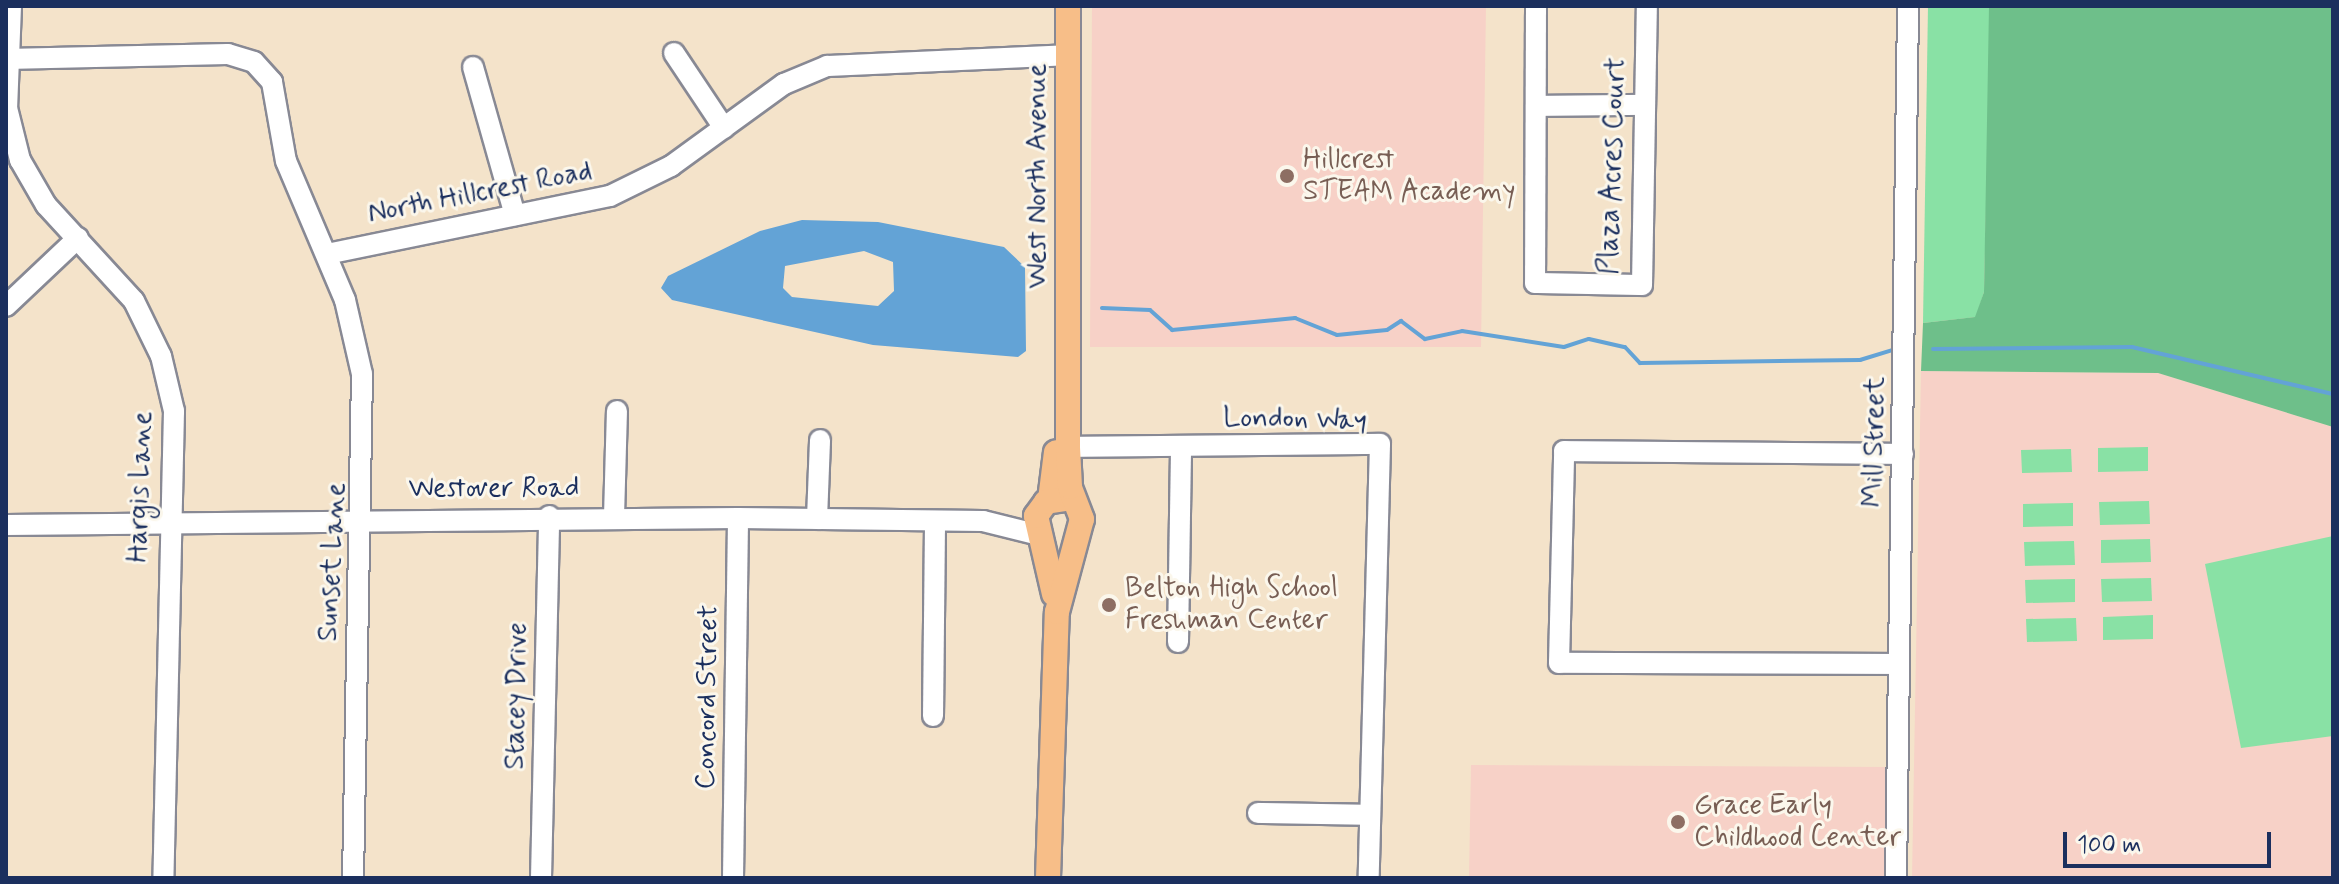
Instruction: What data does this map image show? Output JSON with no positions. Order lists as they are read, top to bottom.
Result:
{
  "streets": {
    "main road": ["West North Avenue"],
    "street": [
      "Plaza Acres Court",
      "North Hillcrest Road",
      "London Way",
      "Mill Street",
      "Hargis Lane",
      "Westover Road",
      "Sunset Lane",
      "Stacey Drive",
      "Concord Street"
    ]
  },
  "crossings": [
    ["West North Avenue", "North Hillcrest Road"],
    ["West North Avenue", "London Way"],
    ["West North Avenue", "Westover Road"],
    ["North Hillcrest Road", "Sunset Lane"],
    ["Hargis Lane", "Westover Road"],
    ["Westover Road", "Sunset Lane"],
    ["Westover Road", "Stacey Drive"],
    ["Westover Road", "Concord Street"]
  ],
  "places": ["Hillcrest STEAM Academy", "Belton High School Freshman Center", "Grace Early Childhood Center"],
  "scale_bar": "100 m"
}
